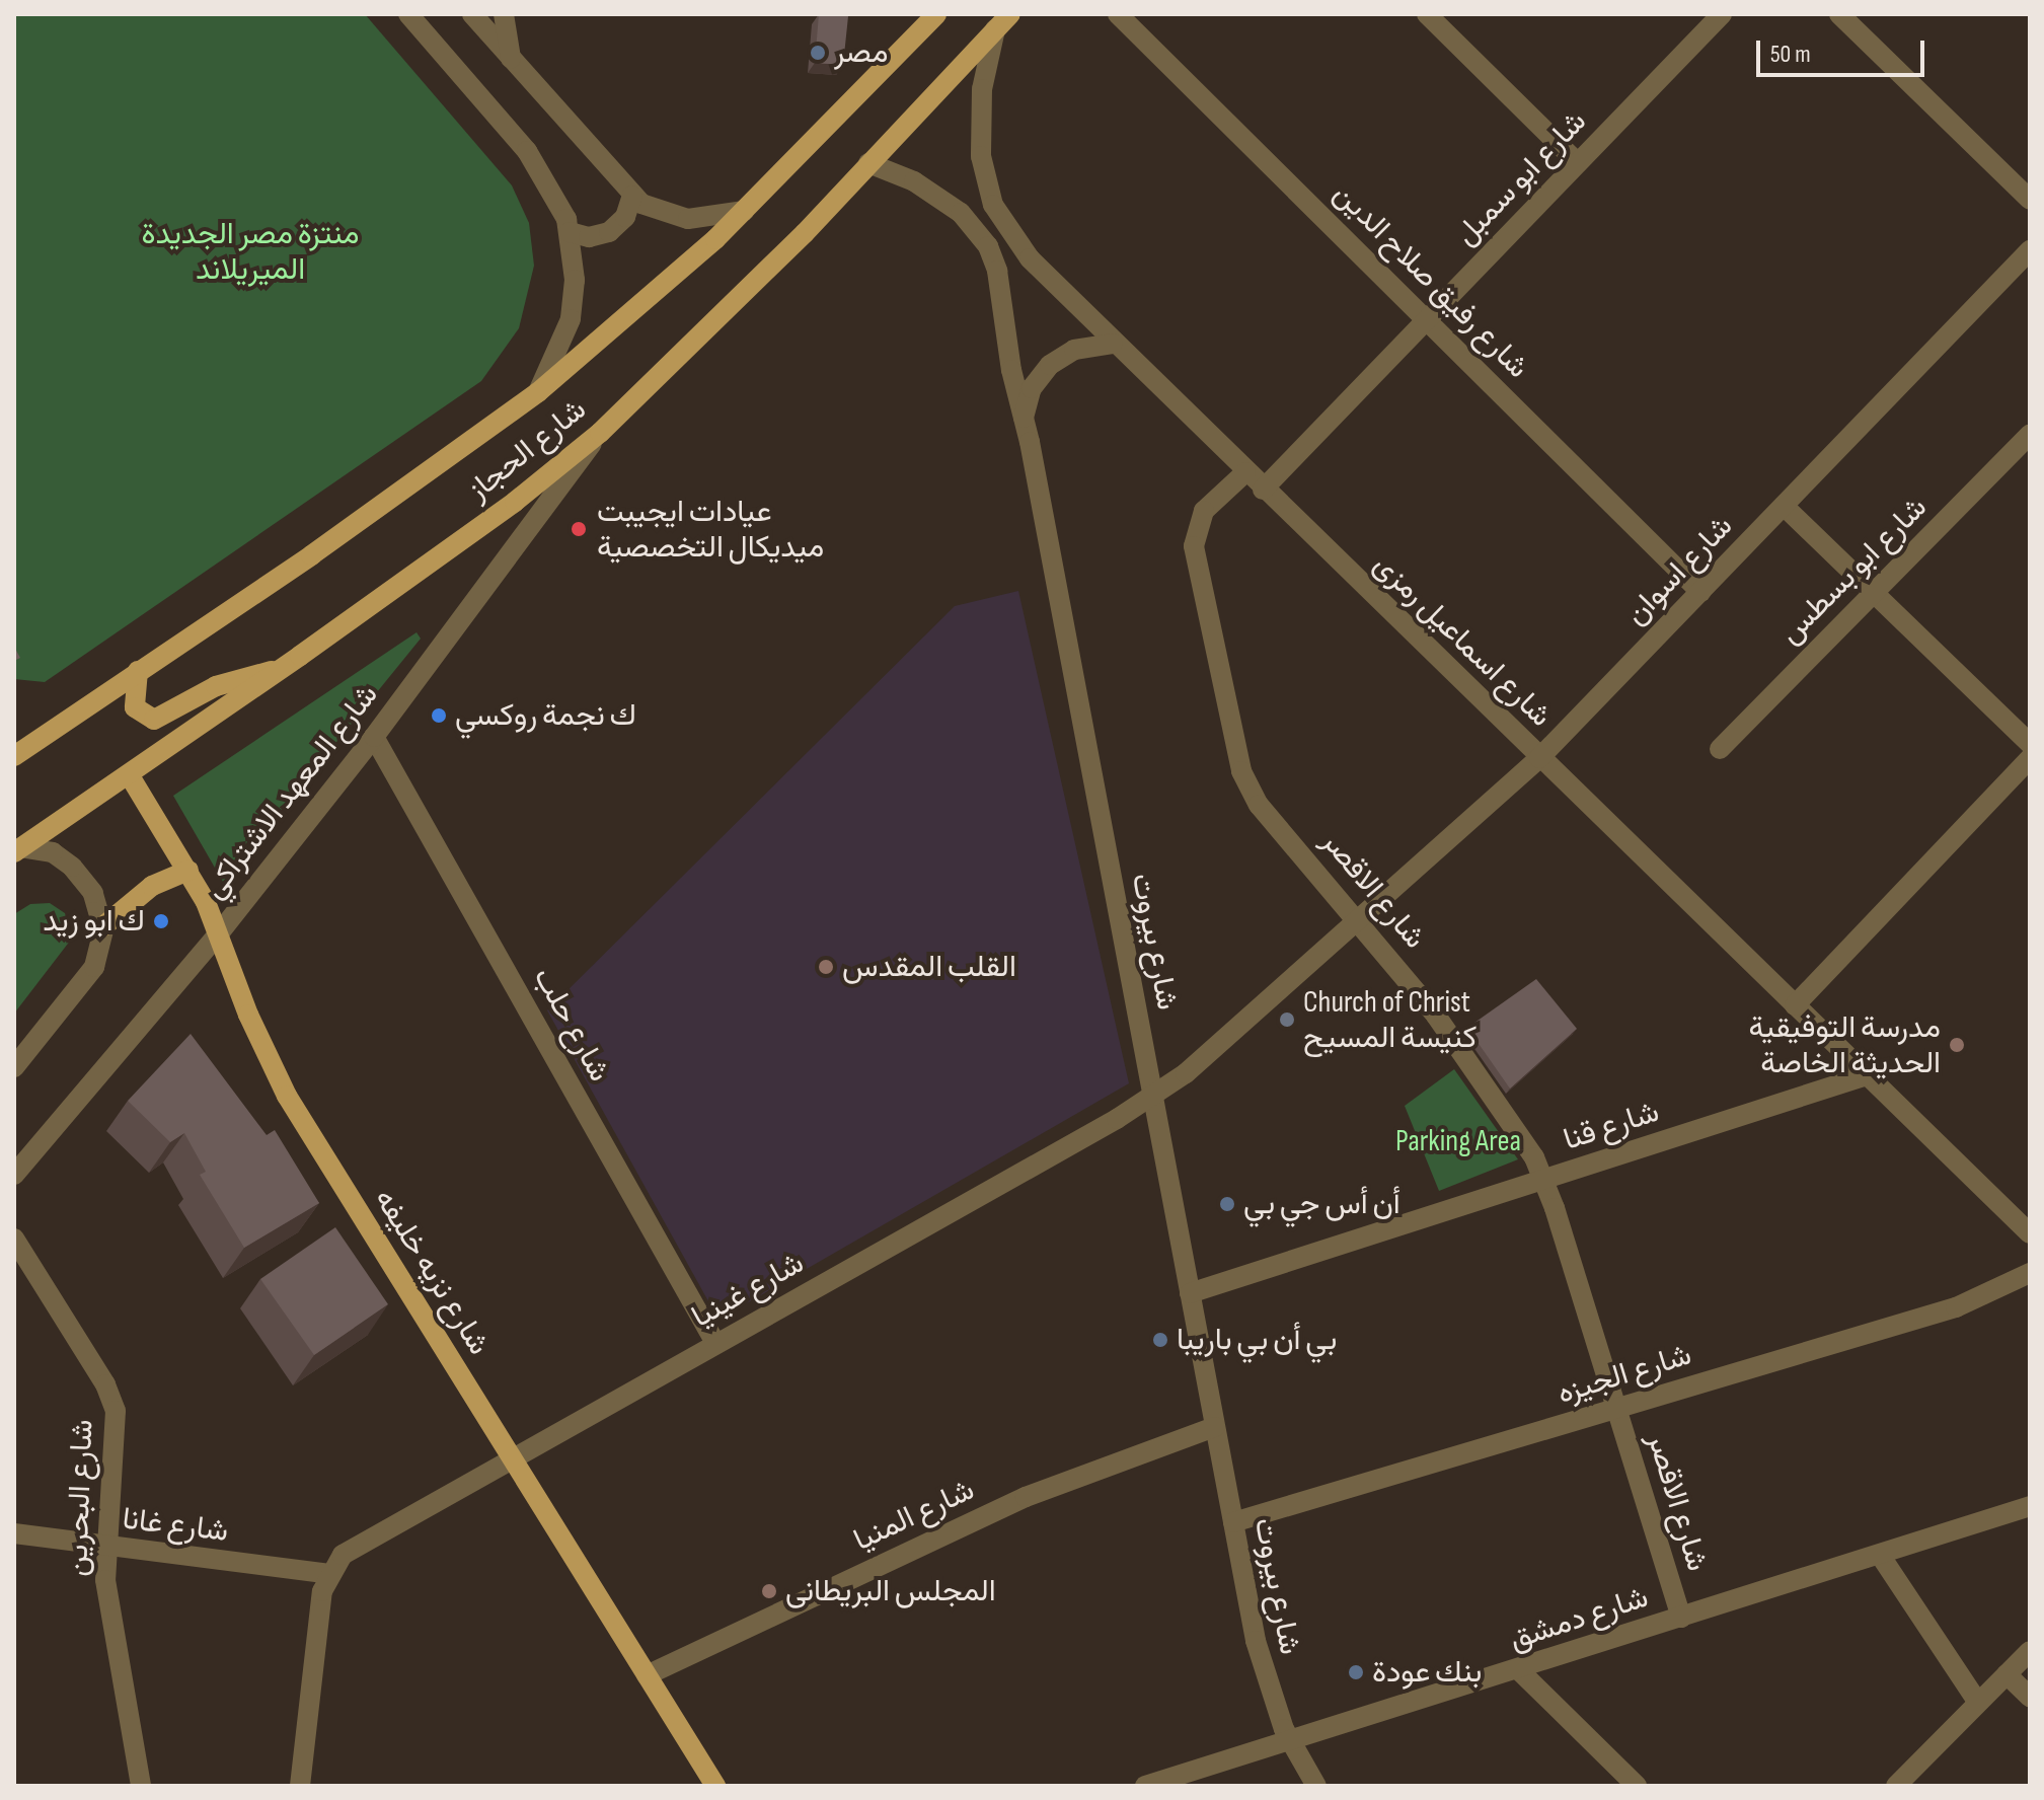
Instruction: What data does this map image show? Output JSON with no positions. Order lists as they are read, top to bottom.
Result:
{
  "streets": {
    "main road": ["شارع الحجاز", "شارع نزيه خليفه"],
    "street": [
      "شارع ابو سمبل",
      "شارع رفيق صلاح الدين",
      "شارع اسوان",
      "شارع ابو بسطس",
      "شارع اسماعيل رمزى",
      "شارع المعهد الاشتراكي",
      "شارع الاقصر",
      "شارع بيروت",
      "شارع حلب",
      "شارع قنا",
      "شارع غينيا",
      "شارع الجيزه",
      "شارع البحرين",
      "شارع المنيا",
      "شارع غانا",
      "شارع دمشق"
    ]
  },
  "crossings": [
    ["شارع ابو سمبل", "شارع رفيق صلاح الدين"],
    ["شارع ابو سمبل", "شارع اسماعيل رمزى"],
    ["شارع رفيق صلاح الدين", "شارع اسوان"],
    ["شارع الحجاز", "شارع اسماعيل رمزى"],
    ["شارع الحجاز", "شارع المعهد الاشتراكي"],
    ["شارع الحجاز", "شارع بيروت"],
    ["شارع الحجاز", "شارع نزيه خليفه"],
    ["شارع اسوان", "شارع اسماعيل رمزى"],
    ["شارع اسوان", "شارع الاقصر"],
    ["شارع اسوان", "شارع غينيا"],
    ["شارع اسماعيل رمزى", "شارع الاقصر"],
    ["شارع اسماعيل رمزى", "شارع قنا"],
    ["شارع المعهد الاشتراكي", "شارع حلب"],
    ["شارع المعهد الاشتراكي", "شارع نزيه خليفه"],
    ["شارع الاقصر", "شارع قنا"],
    ["شارع الاقصر", "شارع غينيا"],
    ["شارع الاقصر", "شارع الجيزه"],
    ["شارع الاقصر", "شارع دمشق"],
    ["شارع بيروت", "شارع قنا"],
    ["شارع بيروت", "شارع غينيا"],
    ["شارع بيروت", "شارع الجيزه"],
    ["شارع بيروت", "شارع المنيا"],
    ["شارع بيروت", "شارع دمشق"],
    ["شارع حلب", "شارع غينيا"],
    ["شارع نزيه خليفه", "شارع غينيا"],
    ["شارع نزيه خليفه", "شارع المنيا"],
    ["شارع غينيا", "شارع غانا"],
    ["شارع البحرين", "شارع غانا"]
  ],
  "parks": ["منتزة مصر الجديدة الميريلاند", "Parking Area"],
  "places": [
    "مصر",
    "عيادات ايجيبت ميديكال التخصصية",
    "ك نجمة روكسي",
    "ك ابو زيد",
    "القلب المقدس",
    "Church of Christ كنيسة المسيح",
    "مدرسة التوفيقية الحديثة الخاصة",
    "أن أس جي بي",
    "بي أن بي باريبا",
    "المجلس البريطانى",
    "بنك عودة"
  ],
  "scale_bar": "50 m"
}
